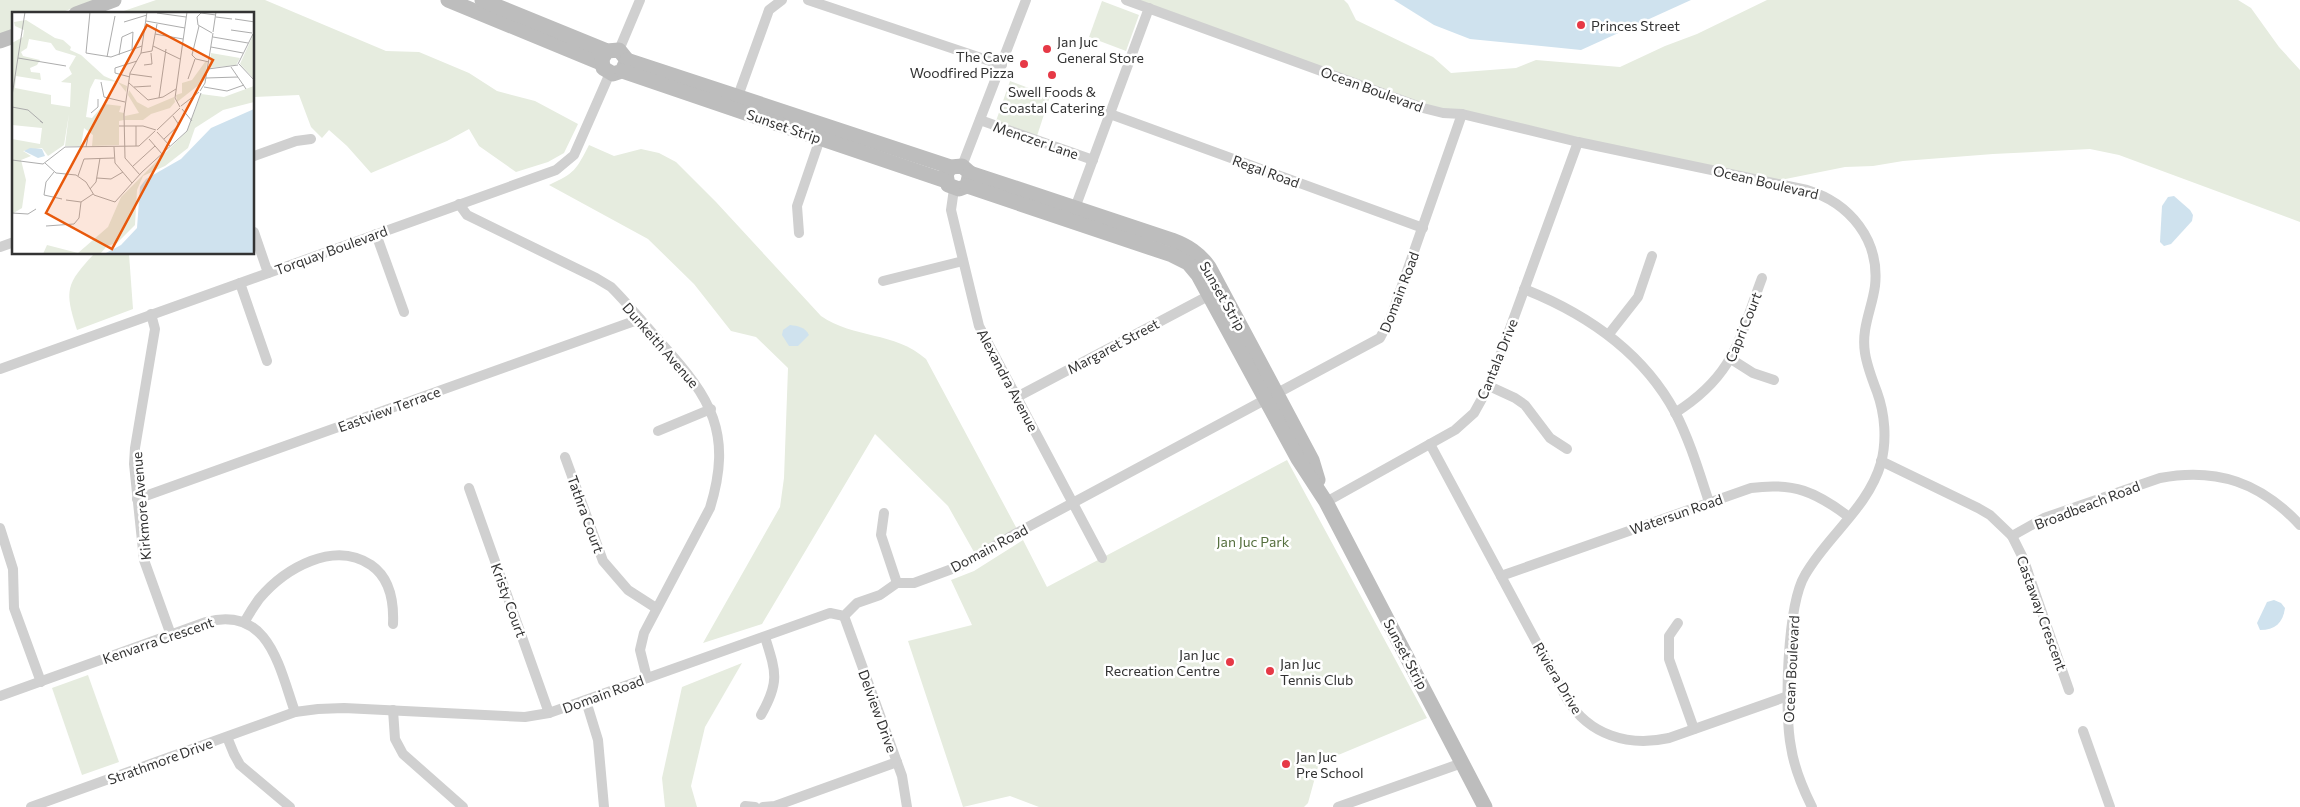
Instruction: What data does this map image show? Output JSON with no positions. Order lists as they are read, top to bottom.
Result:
{
  "streets": {
    "street": [
      "Ocean Boulevard",
      "Sunset Strip",
      "Menczer Lane",
      "Regal Road",
      "Torquay Boulevard",
      "Domain Road",
      "Capri Court",
      "Dunkeith Avenue",
      "Margaret Street",
      "Cantala Drive",
      "Alexandra Avenue",
      "Eastview Terrace",
      "Broadbeach Road",
      "Kirkmore Avenue",
      "Tathra Court",
      "Watersun Road",
      "Kristy Court",
      "Castaway Crescent",
      "Kenvarra Crescent",
      "Riviera Drive",
      "Delview Drive",
      "Strathmore Drive"
    ]
  },
  "crossings": [
    ["Ocean Boulevard", "Domain Road"],
    ["Ocean Boulevard", "Cantala Drive"],
    ["Ocean Boulevard", "Watersun Road"],
    ["Ocean Boulevard", "Riviera Drive"],
    ["Sunset Strip", "Torquay Boulevard"],
    ["Sunset Strip", "Domain Road"],
    ["Sunset Strip", "Margaret Street"],
    ["Sunset Strip", "Cantala Drive"],
    ["Sunset Strip", "Alexandra Avenue"],
    ["Menczer Lane", "Alexandra Avenue"],
    ["Regal Road", "Domain Road"],
    ["Torquay Boulevard", "Dunkeith Avenue"],
    ["Torquay Boulevard", "Kirkmore Avenue"],
    ["Domain Road", "Dunkeith Avenue"],
    ["Domain Road", "Alexandra Avenue"],
    ["Domain Road", "Kristy Court"],
    ["Domain Road", "Delview Drive"],
    ["Domain Road", "Strathmore Drive"],
    ["Dunkeith Avenue", "Eastview Terrace"],
    ["Dunkeith Avenue", "Tathra Court"],
    ["Margaret Street", "Alexandra Avenue"],
    ["Cantala Drive", "Riviera Drive"],
    ["Eastview Terrace", "Kirkmore Avenue"],
    ["Broadbeach Road", "Castaway Crescent"],
    ["Kirkmore Avenue", "Kenvarra Crescent"],
    ["Watersun Road", "Riviera Drive"]
  ],
  "parks": ["Jan Juc Park"],
  "places": [
    "Princes Street",
    "Jan Juc General Store",
    "The Cave Woodfired Pizza",
    "Swell Foods & Coastal Catering",
    "Jan Juc Recreation Centre",
    "Jan Juc Tennis Club",
    "Jan Juc Pre School"
  ]
}
